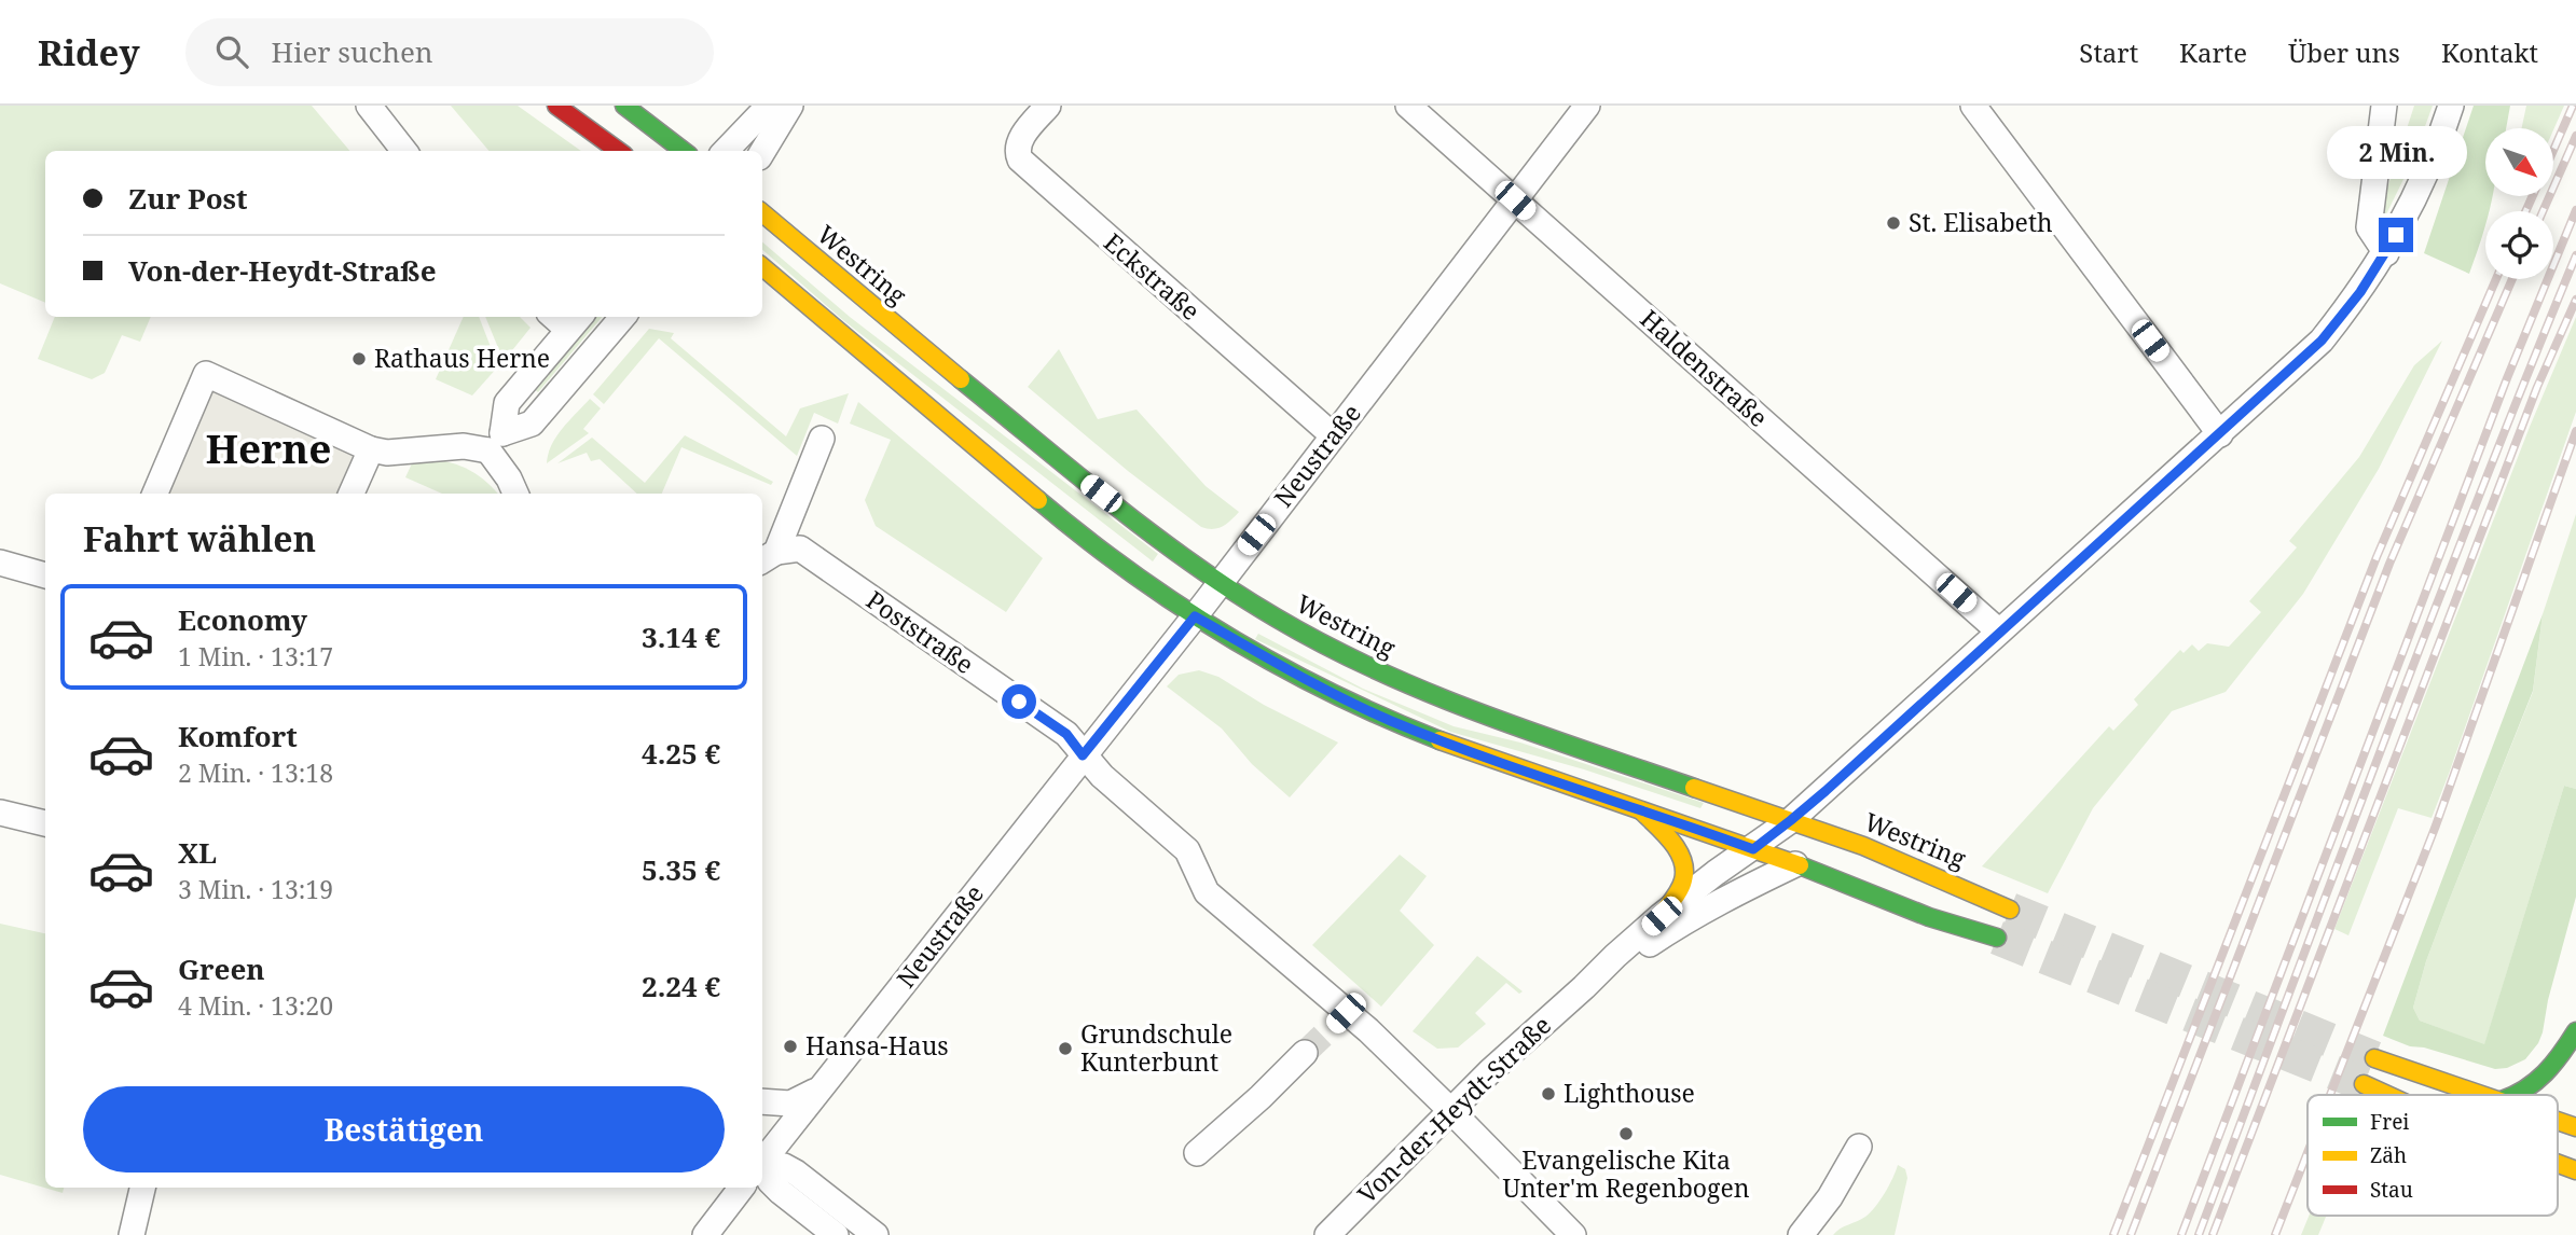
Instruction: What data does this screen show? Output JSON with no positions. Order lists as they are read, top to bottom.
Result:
{
  "streets": {
    "main road": ["Westring"],
    "street": [
      "Eckstraße",
      "Haldenstraße",
      "Neustraße",
      "Poststraße",
      "Von-der-Heydt-Straße"
    ]
  },
  "crossings": [
    ["Westring", "Neustraße"],
    ["Westring", "Von-der-Heydt-Straße"],
    ["Eckstraße", "Neustraße"],
    ["Haldenstraße", "Neustraße"],
    ["Haldenstraße", "Von-der-Heydt-Straße"],
    ["Neustraße", "Poststraße"],
    ["Poststraße", "Von-der-Heydt-Straße"]
  ],
  "districts": ["Herne"],
  "places": [
    "St. Elisabeth",
    "Rathaus Herne",
    "Hansa-Haus",
    "Grundschule Kunterbunt",
    "Lighthouse",
    "Evangelische Kita Unter'm Regenbogen"
  ],
  "legend": ["Frei", "Zäh", "Stau"],
  "north": "bottom right",
  "page": {
    "header": "Ridey",
    "search": "Hier suchen",
    "nav": [
      "Start",
      "Karte",
      "Über uns",
      "Kontakt"
    ],
    "bubble": "2 Min.",
    "banner": ["Zur Post", "Von-der-Heydt-Straße"],
    "heading": "Fahrt wählen",
    "list": [
      {
        "name": "Economy",
        "note": "1 Min. · 13:17",
        "value": "3.14 €"
      },
      {
        "name": "Komfort",
        "note": "2 Min. · 13:18",
        "value": "4.25 €"
      },
      {
        "name": "XL",
        "note": "3 Min. · 13:19",
        "value": "5.35 €"
      },
      {
        "name": "Green",
        "note": "4 Min. · 13:20",
        "value": "2.24 €"
      }
    ],
    "buttons": "Bestätigen"
  }
}
